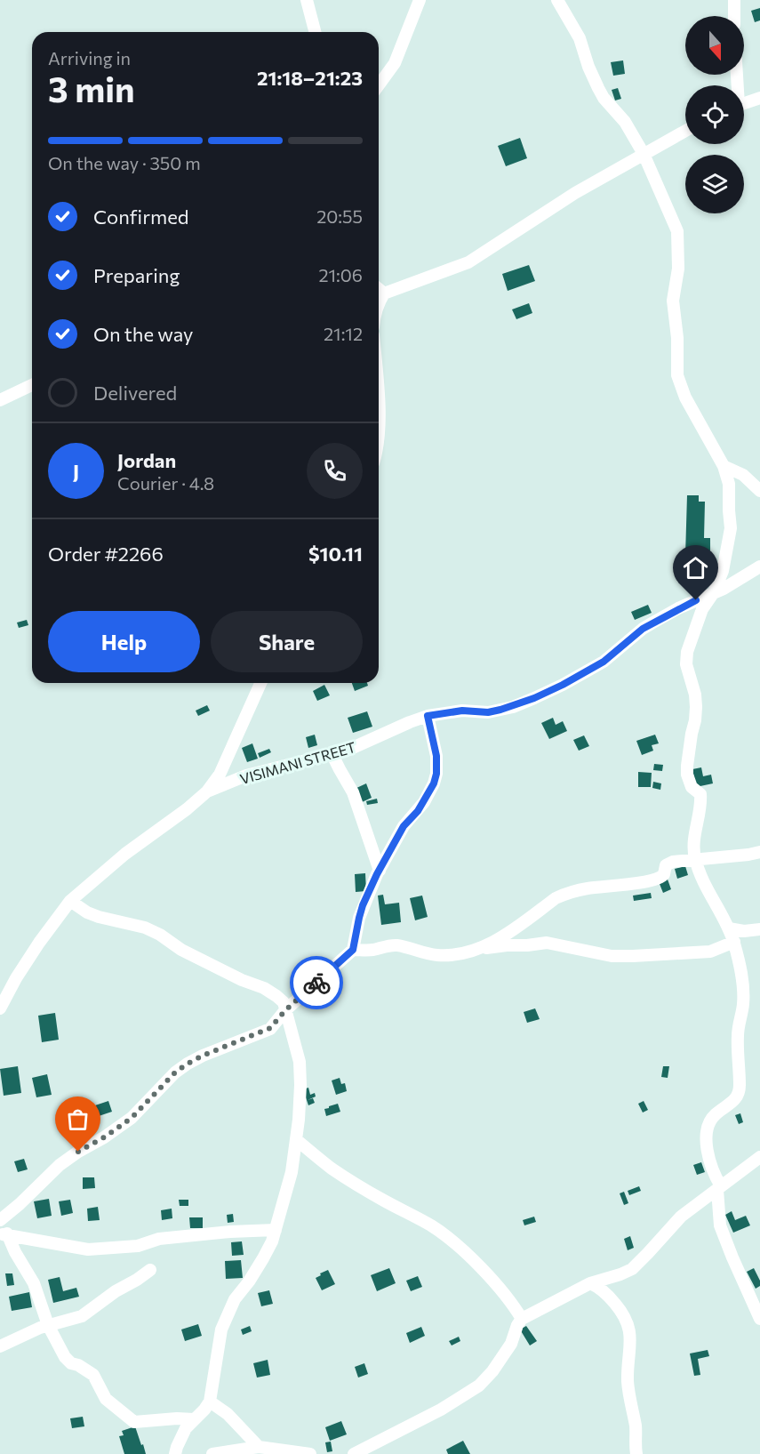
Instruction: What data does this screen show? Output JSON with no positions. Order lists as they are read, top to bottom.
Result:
{
  "streets": {
    "street": ["VISIMANI STREET"]
  },
  "north": "bottom",
  "page": {
    "heading": ["3 min", "Arriving in", "21:18–21:23"],
    "panel": [
      "Jordan",
      "Courier · 4.8",
      "Order #2266",
      "$10.11"
    ],
    "bar": "On the way · 350 m",
    "list": [
      ["Confirmed", "20:55"],
      ["Preparing", "21:06"],
      ["On the way", "21:12"],
      "Delivered"
    ],
    "round": "J",
    "buttons": ["Help", "Share"]
  }
}
